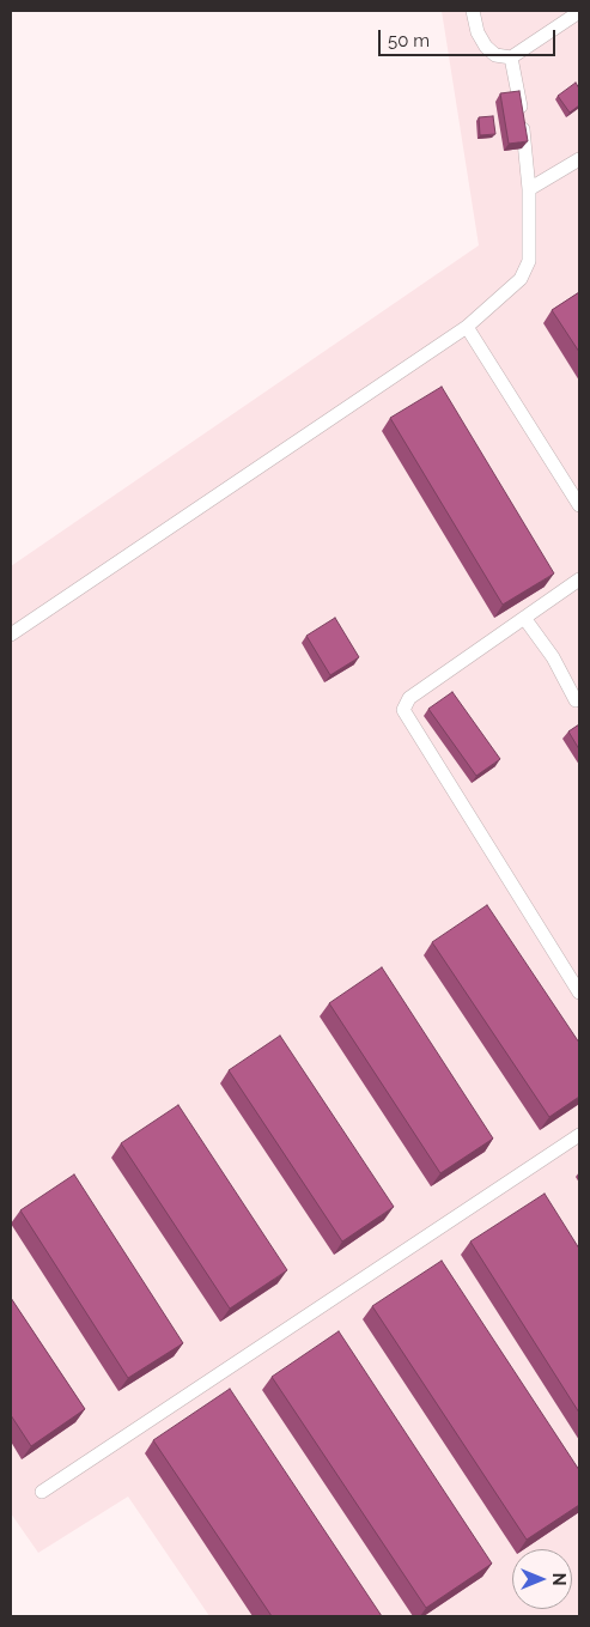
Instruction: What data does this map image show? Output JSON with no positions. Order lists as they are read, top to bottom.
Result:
{
  "scale_bar": "50 m",
  "north": "right"
}
